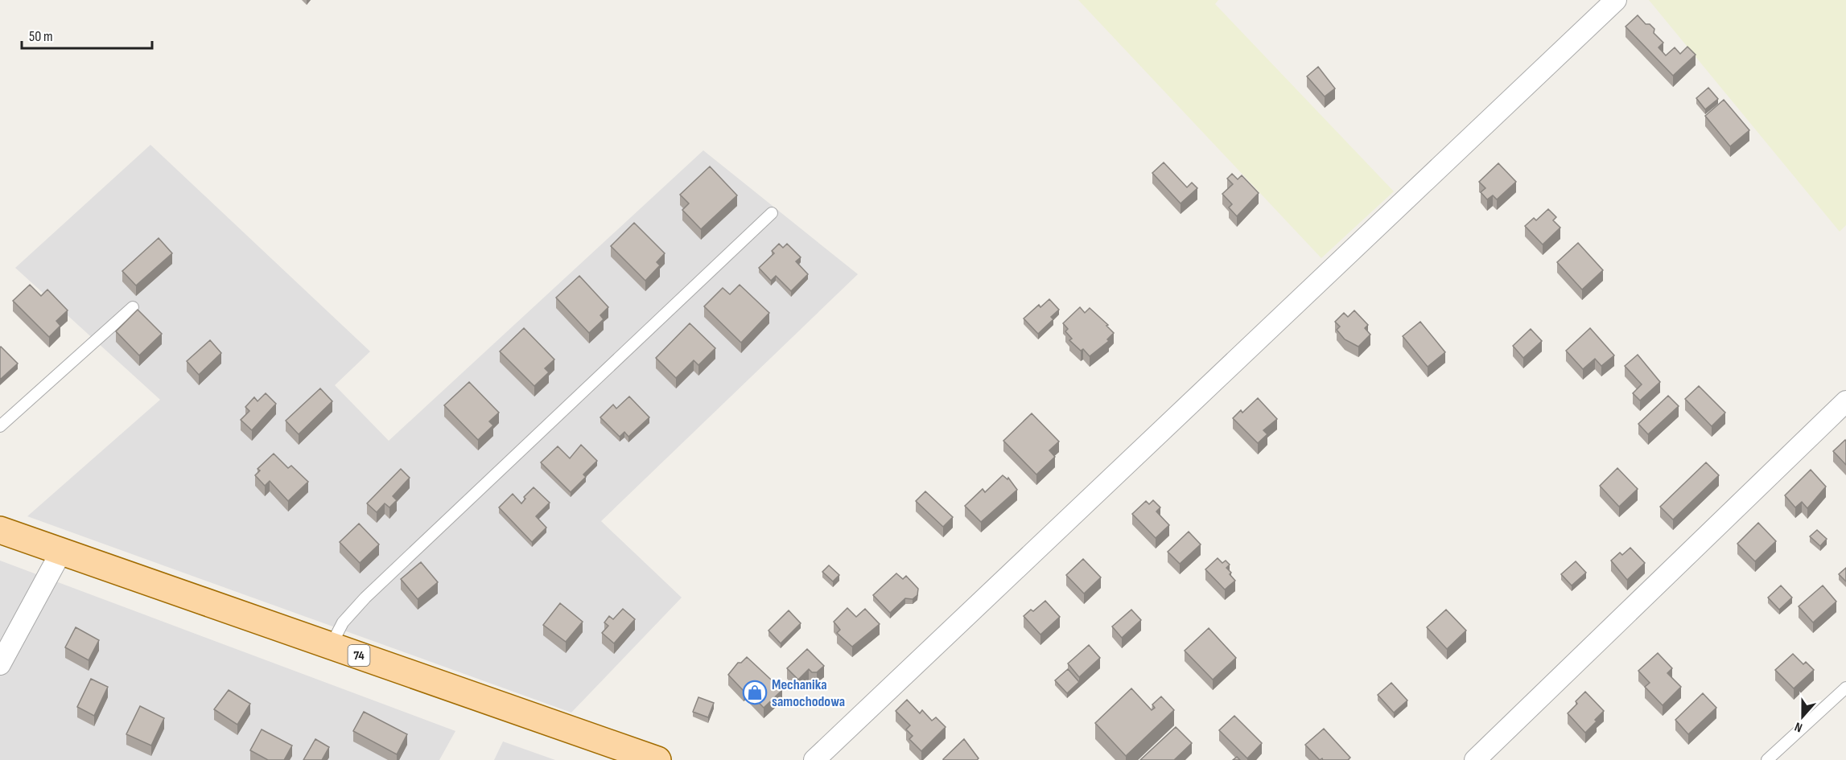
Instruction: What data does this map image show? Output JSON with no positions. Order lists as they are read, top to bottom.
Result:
{
  "streets": {
    "main road": ["74"]
  },
  "places": {
    "shop": ["Mechanika samochodowa"]
  },
  "scale_bar": "50 m",
  "north": "bottom"
}
